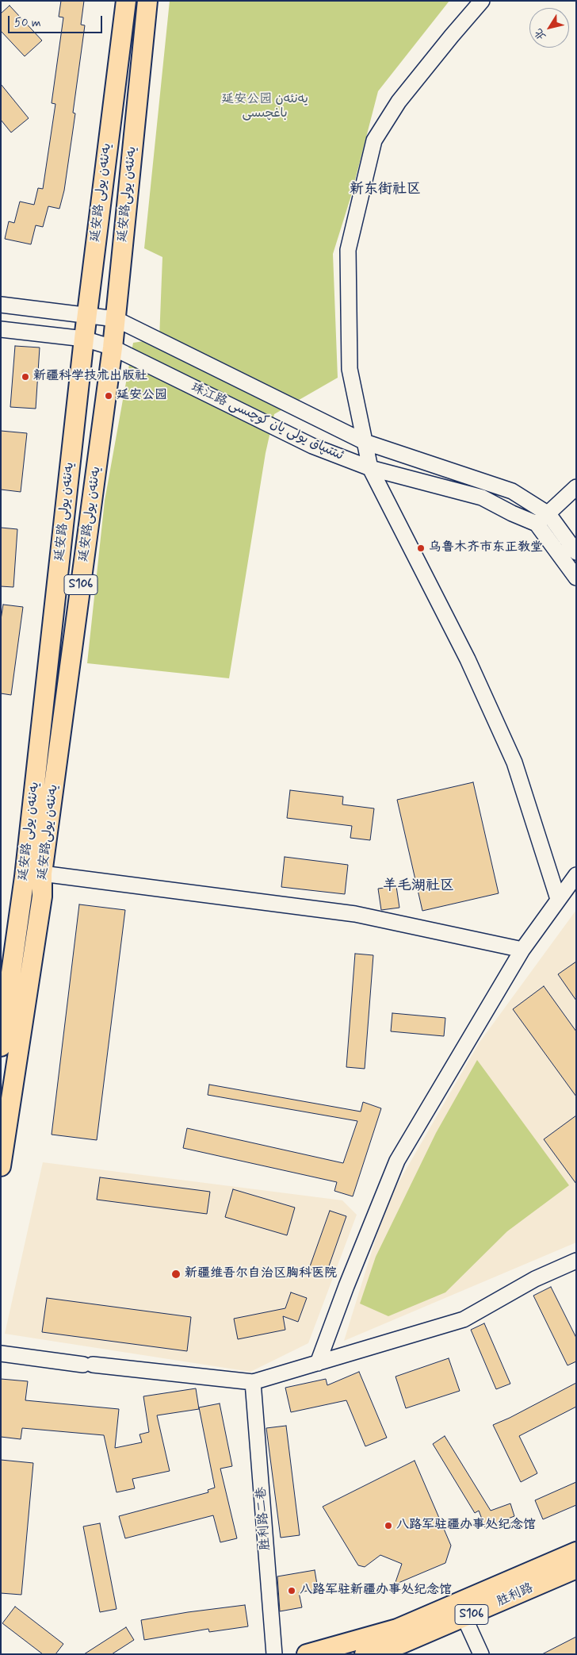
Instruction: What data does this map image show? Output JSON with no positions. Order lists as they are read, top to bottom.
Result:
{
  "streets": {
    "main road": [
      "延安路 يەنئەن يولى",
      "延安路يەنئەن يولى",
      "S106",
      "胜利路"
    ],
    "street": ["珠江路 ئىتتىپاق يولى يان كوچىسى", "胜利路二巷"]
  },
  "crossings": [
    ["延安路 يەنئەن يولى", "珠江路 ئىتتىپاق يولى يان كوچىسى"],
    ["延安路يەنئەن يولى", "珠江路 ئىتتىپاق يولى يان كوچىسى"]
  ],
  "districts": ["新东街社区", "羊毛湖社区"],
  "parks": ["延安公园 يەنئەن باغچىسى"],
  "places": [
    "新疆科学技术出版社",
    "延安公园",
    "乌鲁木齐市东正教堂",
    "新疆维吾尔自治区胸科医院",
    "八路军驻疆办事处纪念馆",
    "八路军驻新疆办事处纪念馆"
  ],
  "scale_bar": "50 m",
  "north": "bottom left"
}
